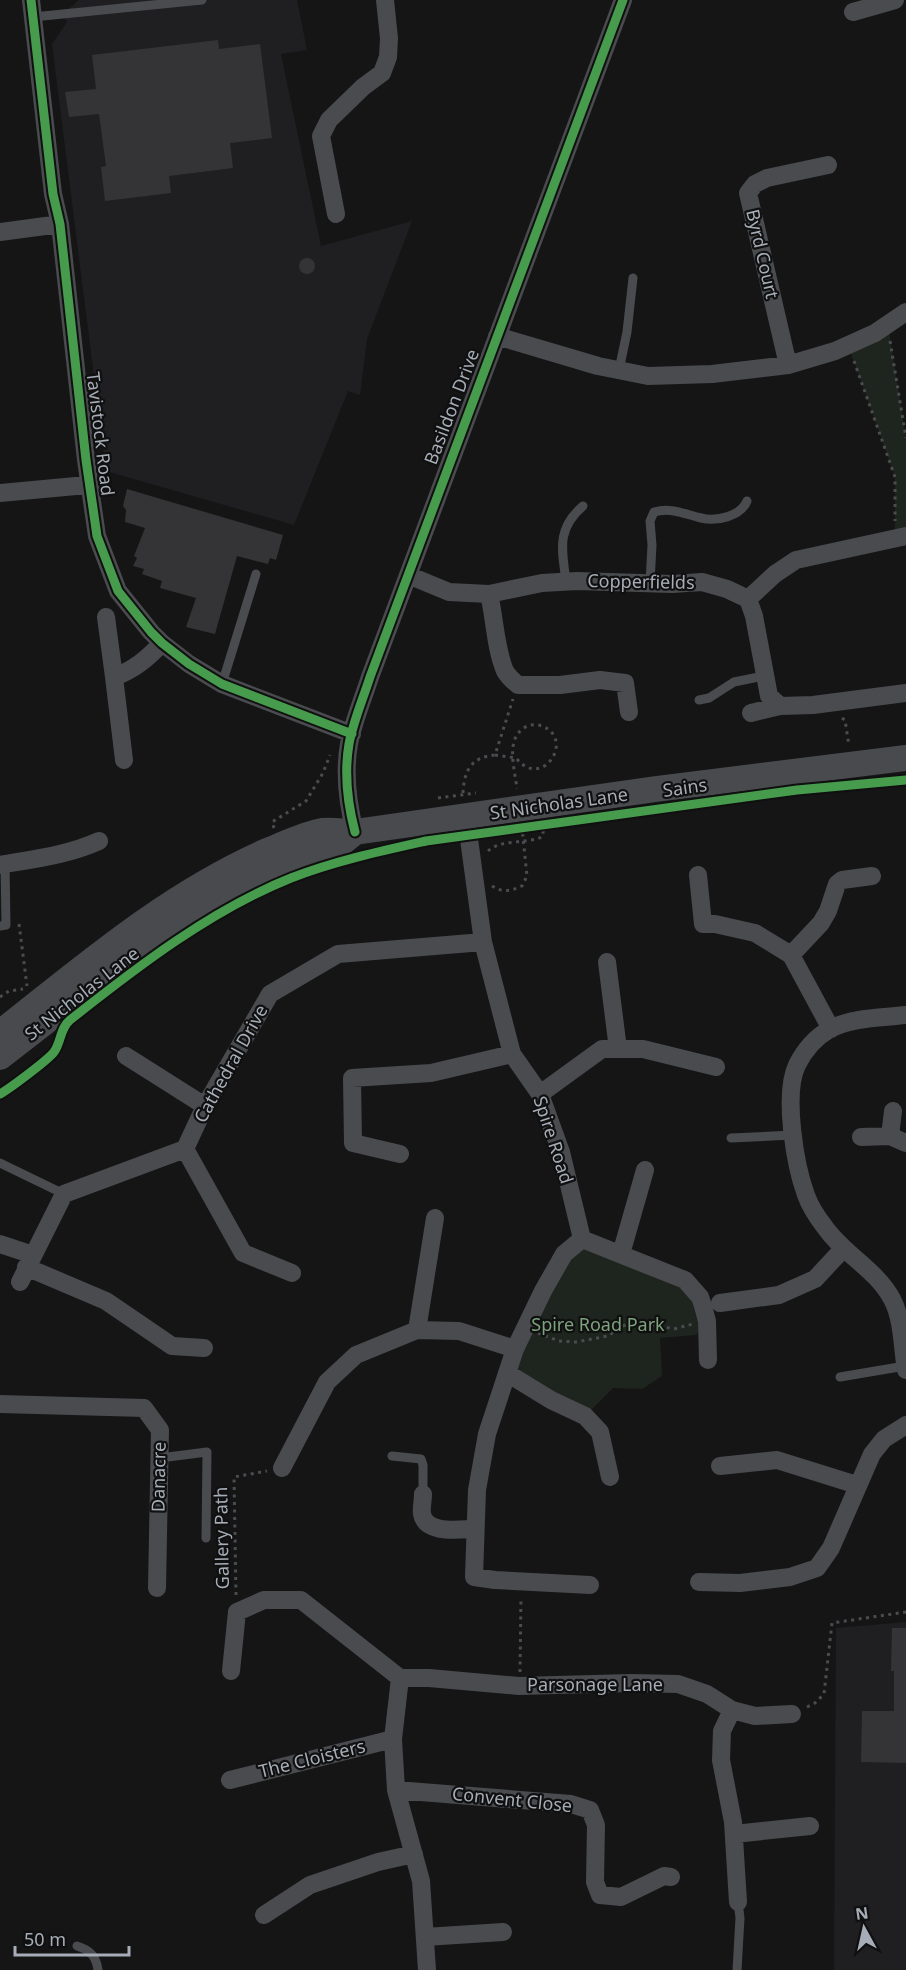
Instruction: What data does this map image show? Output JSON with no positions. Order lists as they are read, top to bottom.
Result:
{
  "streets": {
    "main road": ["St Nicholas Lane"],
    "street": [
      "Byrd Court",
      "Basildon Drive",
      "Tavistock Road",
      "Copperfields",
      "Cathedral Drive",
      "Spire Road",
      "Danacre",
      "Parsonage Lane",
      "The Cloisters",
      "Convent Close"
    ],
    "path": ["Gallery Path"],
    "cycle path": ["Sains"]
  },
  "crossings": [
    ["Basildon Drive", "Tavistock Road"],
    ["Basildon Drive", "Copperfields"],
    ["Basildon Drive", "St Nicholas Lane"],
    ["St Nicholas Lane", "Spire Road"],
    ["Cathedral Drive", "Spire Road"]
  ],
  "parks": ["Spire Road Park"],
  "scale_bar": "50 m",
  "north": "top"
}
